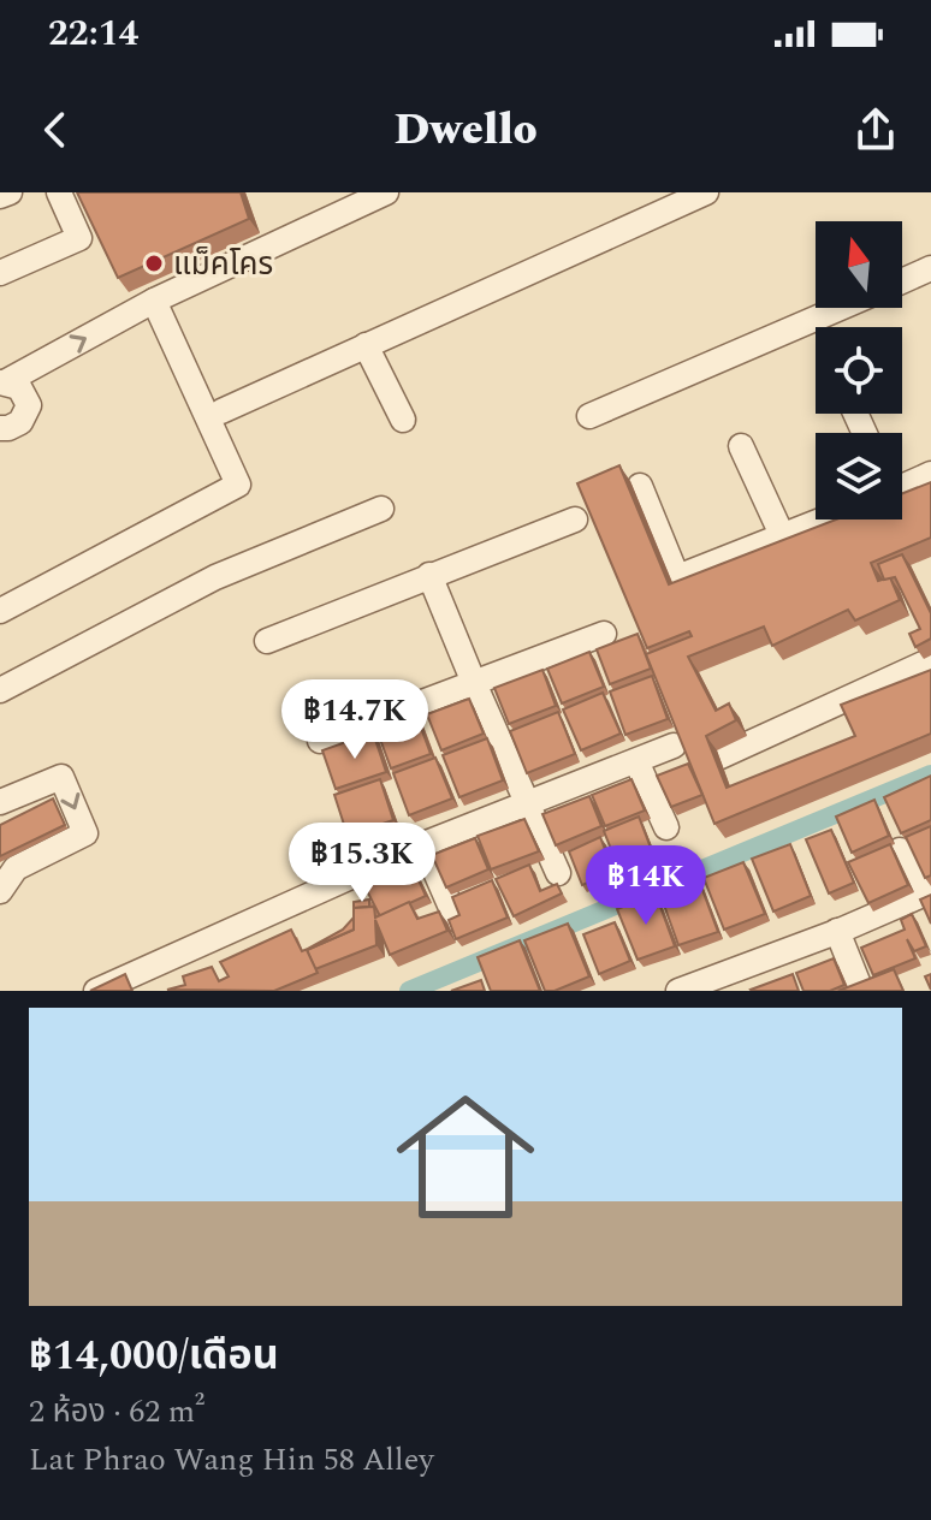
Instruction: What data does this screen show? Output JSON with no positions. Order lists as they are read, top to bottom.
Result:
{
  "places": ["แม็คโคร"],
  "north": "top",
  "page": {
    "status": "22:14",
    "header": "Dwello",
    "price": ["฿14.7K", "฿15.3K", "฿14K"],
    "list": [
      {
        "name": "฿14,000/เดือน",
        "note": "2 ห้อง · 62 m² · Lat Phrao Wang Hin 58 Alley"
      }
    ]
  }
}
